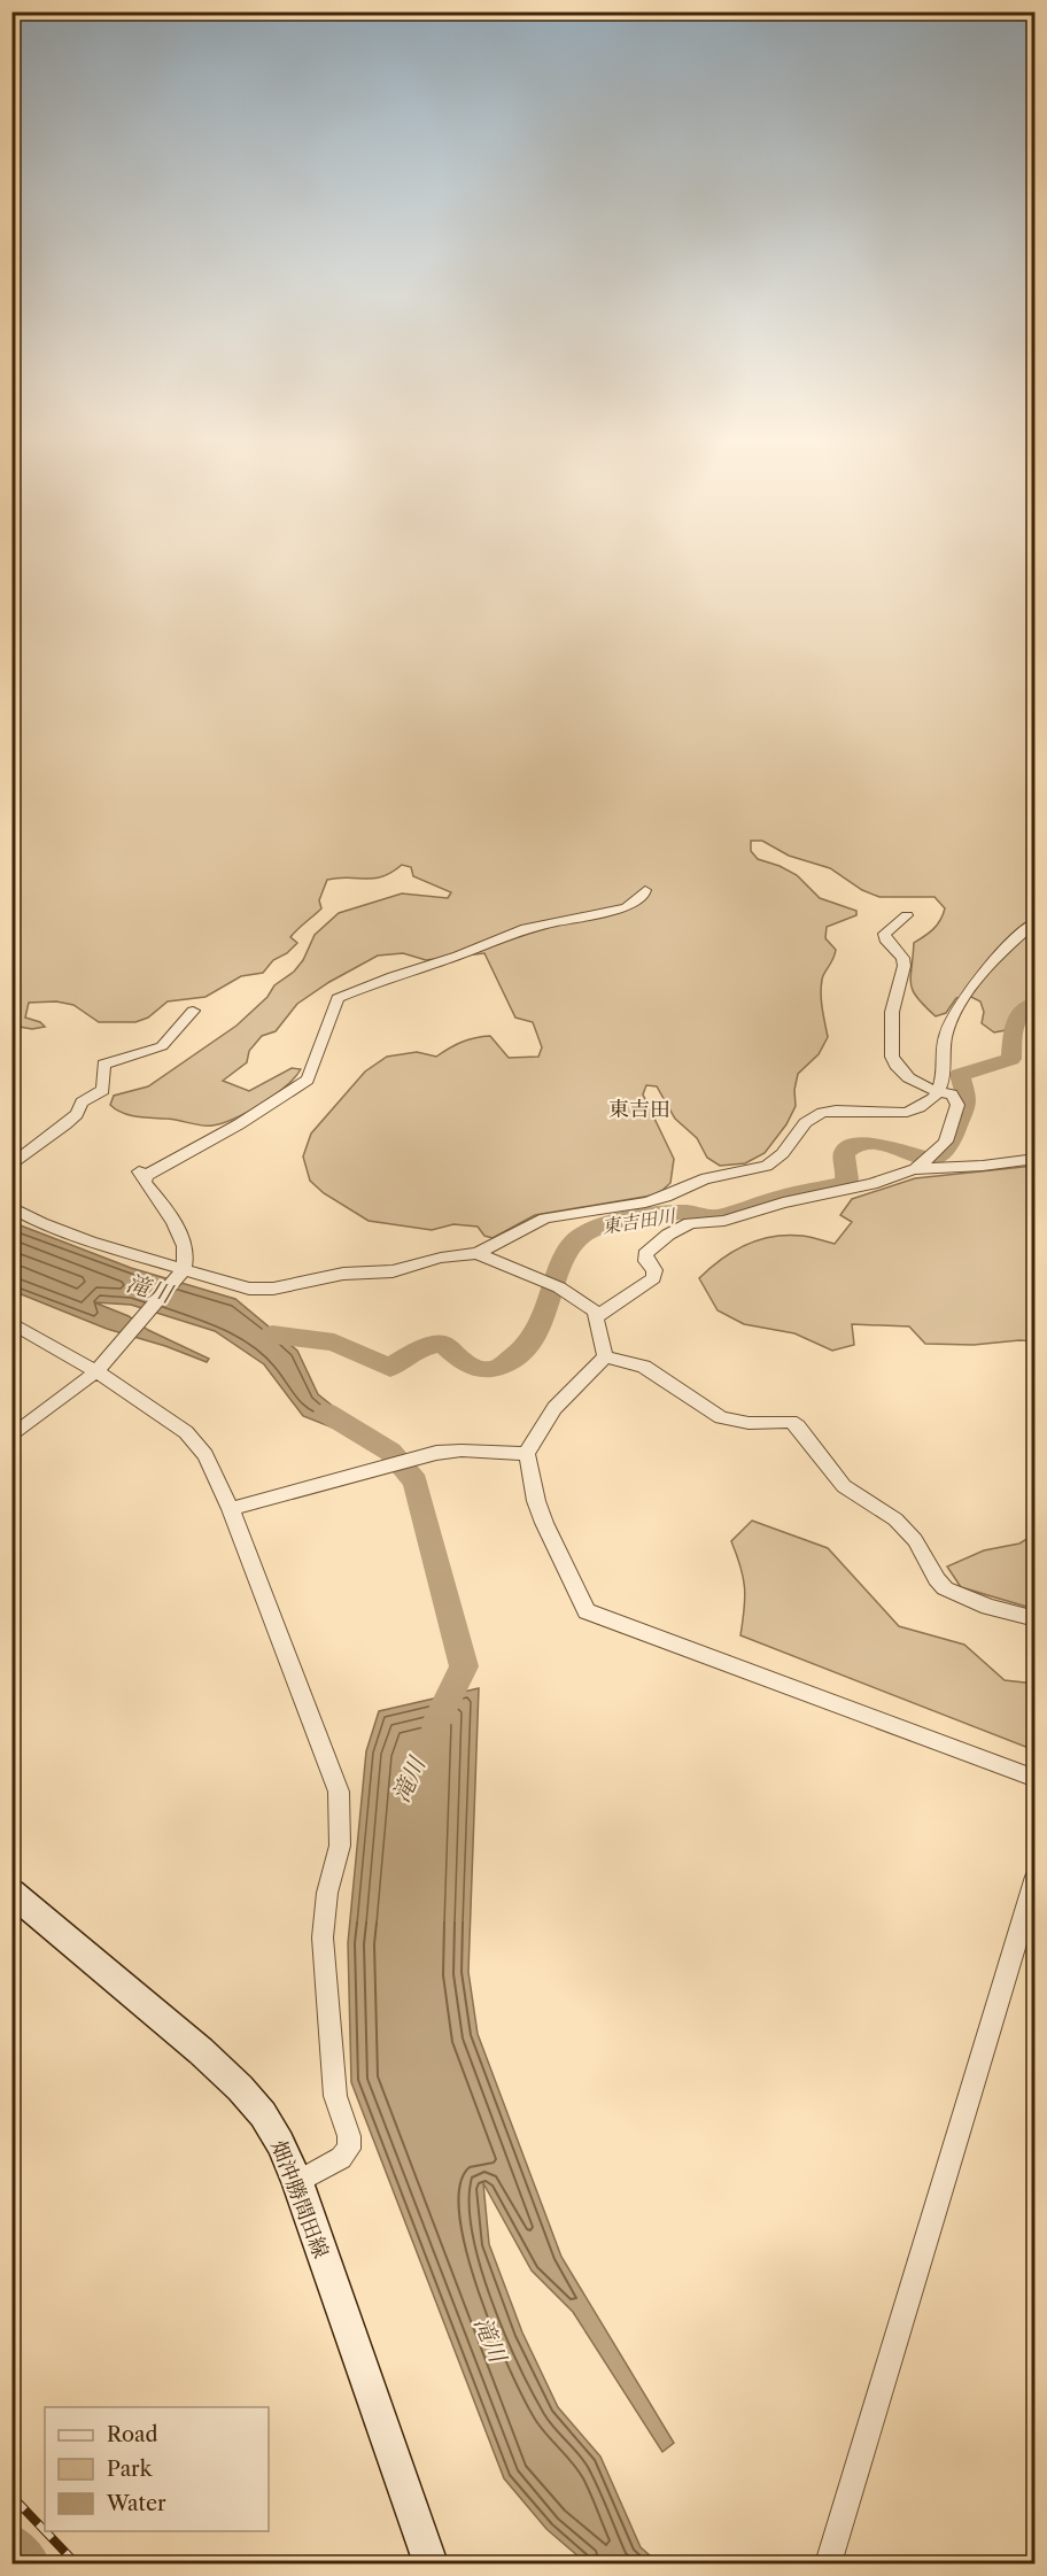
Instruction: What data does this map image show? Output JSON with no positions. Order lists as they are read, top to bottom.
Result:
{
  "streets": {
    "main road": ["畑沖勝間田線"]
  },
  "districts": ["東吉田"],
  "water": ["東吉田川", "滝川"],
  "legend": ["Road", "Park", "Water"]
}
